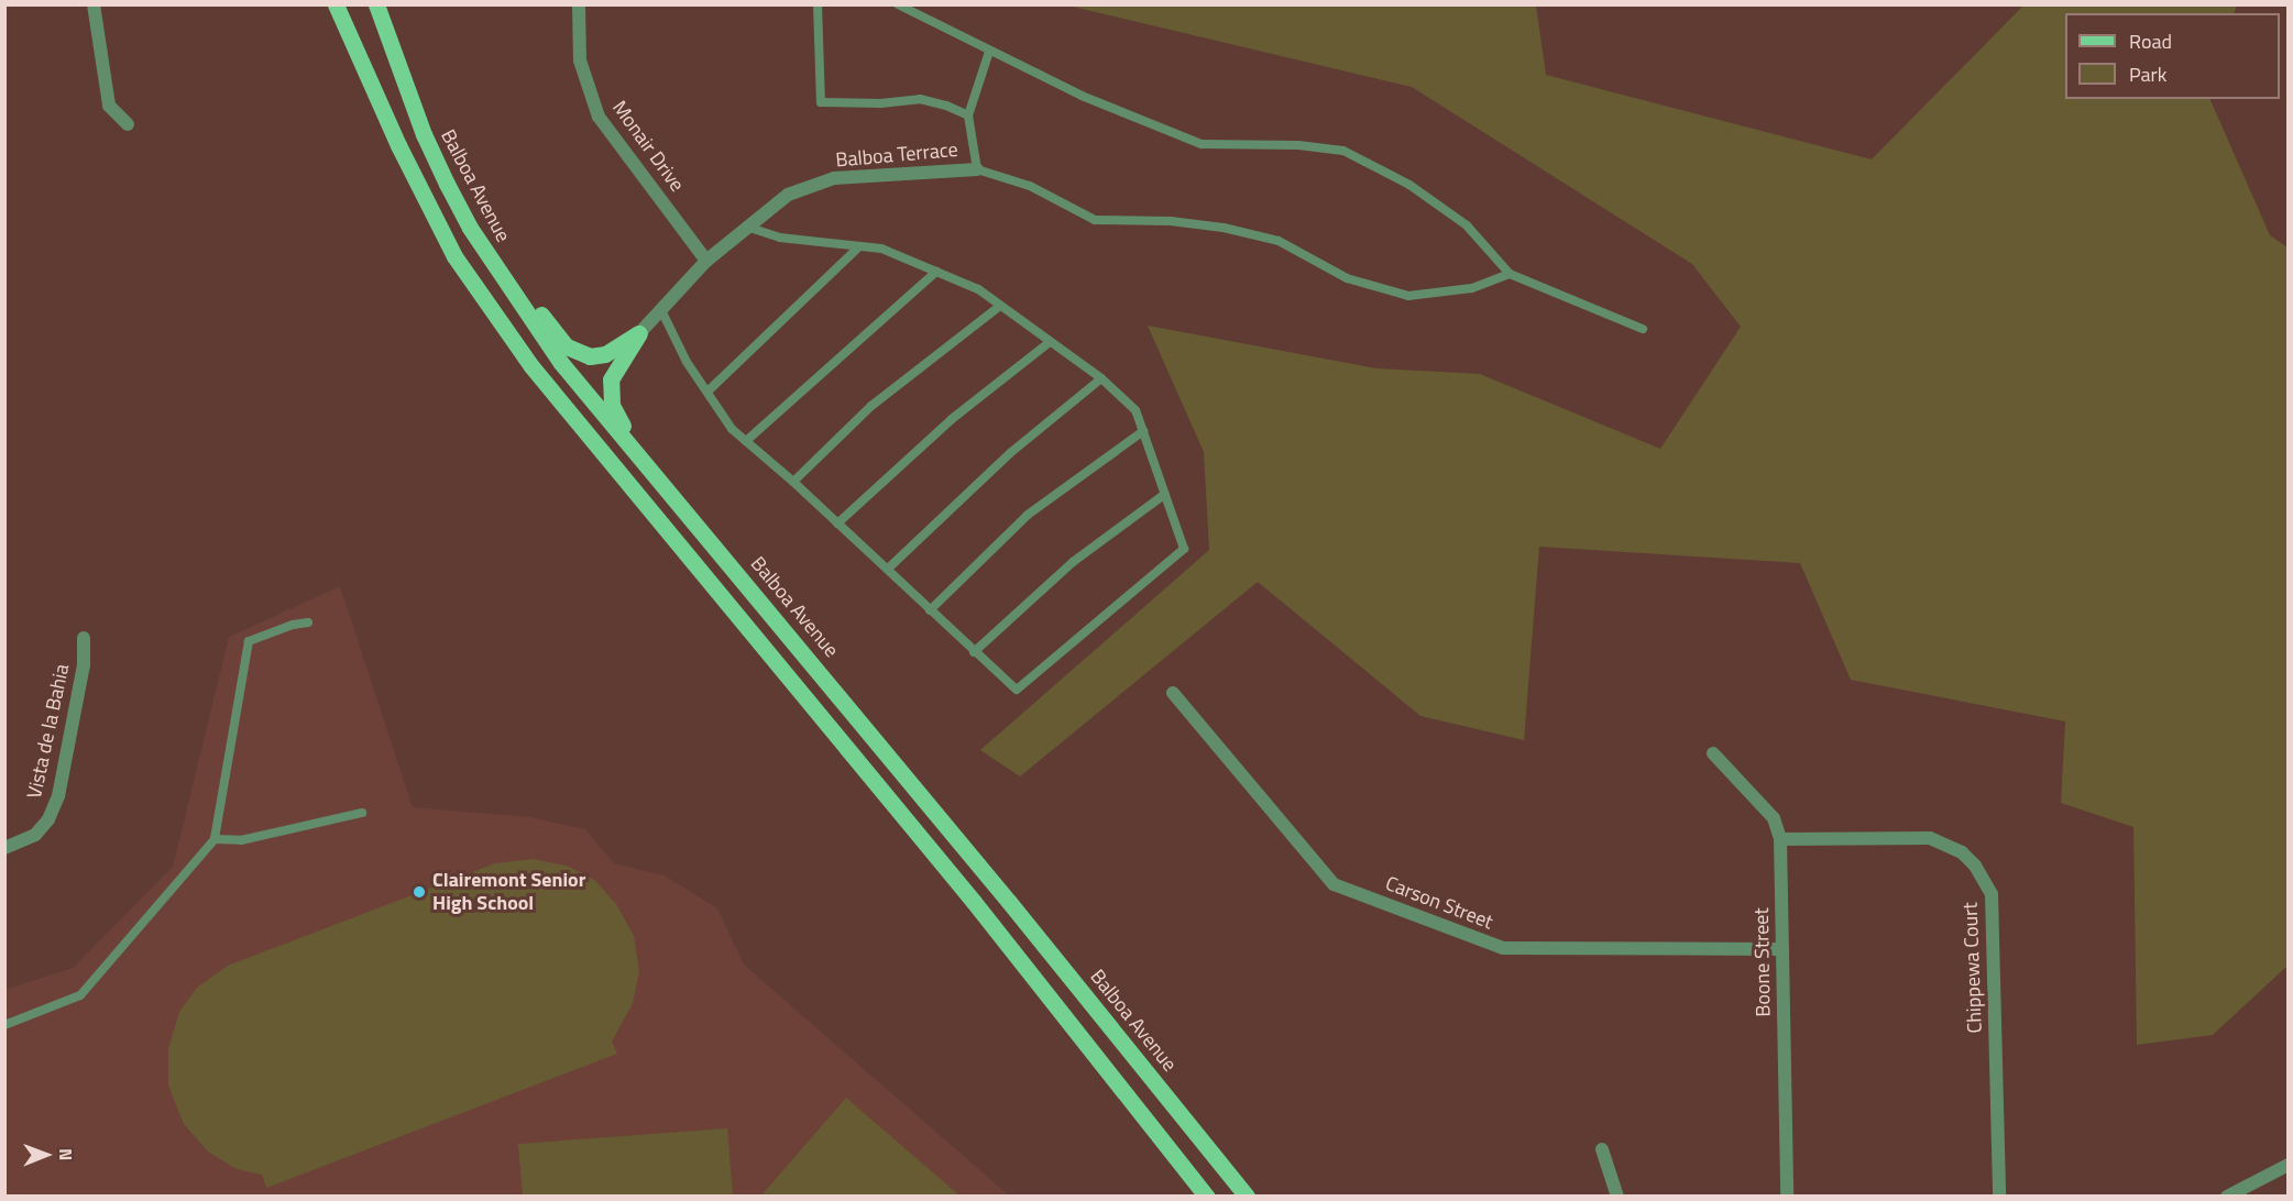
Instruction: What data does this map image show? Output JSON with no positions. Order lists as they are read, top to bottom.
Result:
{
  "streets": {
    "main road": ["Balboa Avenue"],
    "street": [
      "Monair Drive",
      "Balboa Terrace",
      "Vista de la Bahia",
      "Carson Street",
      "Boone Street",
      "Chippewa Court"
    ]
  },
  "crossings": [
    ["Monair Drive", "Balboa Terrace"],
    ["Carson Street", "Boone Street"],
    ["Boone Street", "Chippewa Court"]
  ],
  "places": ["Clairemont Senior High School"],
  "legend": ["Road", "Park"],
  "north": "right"
}
